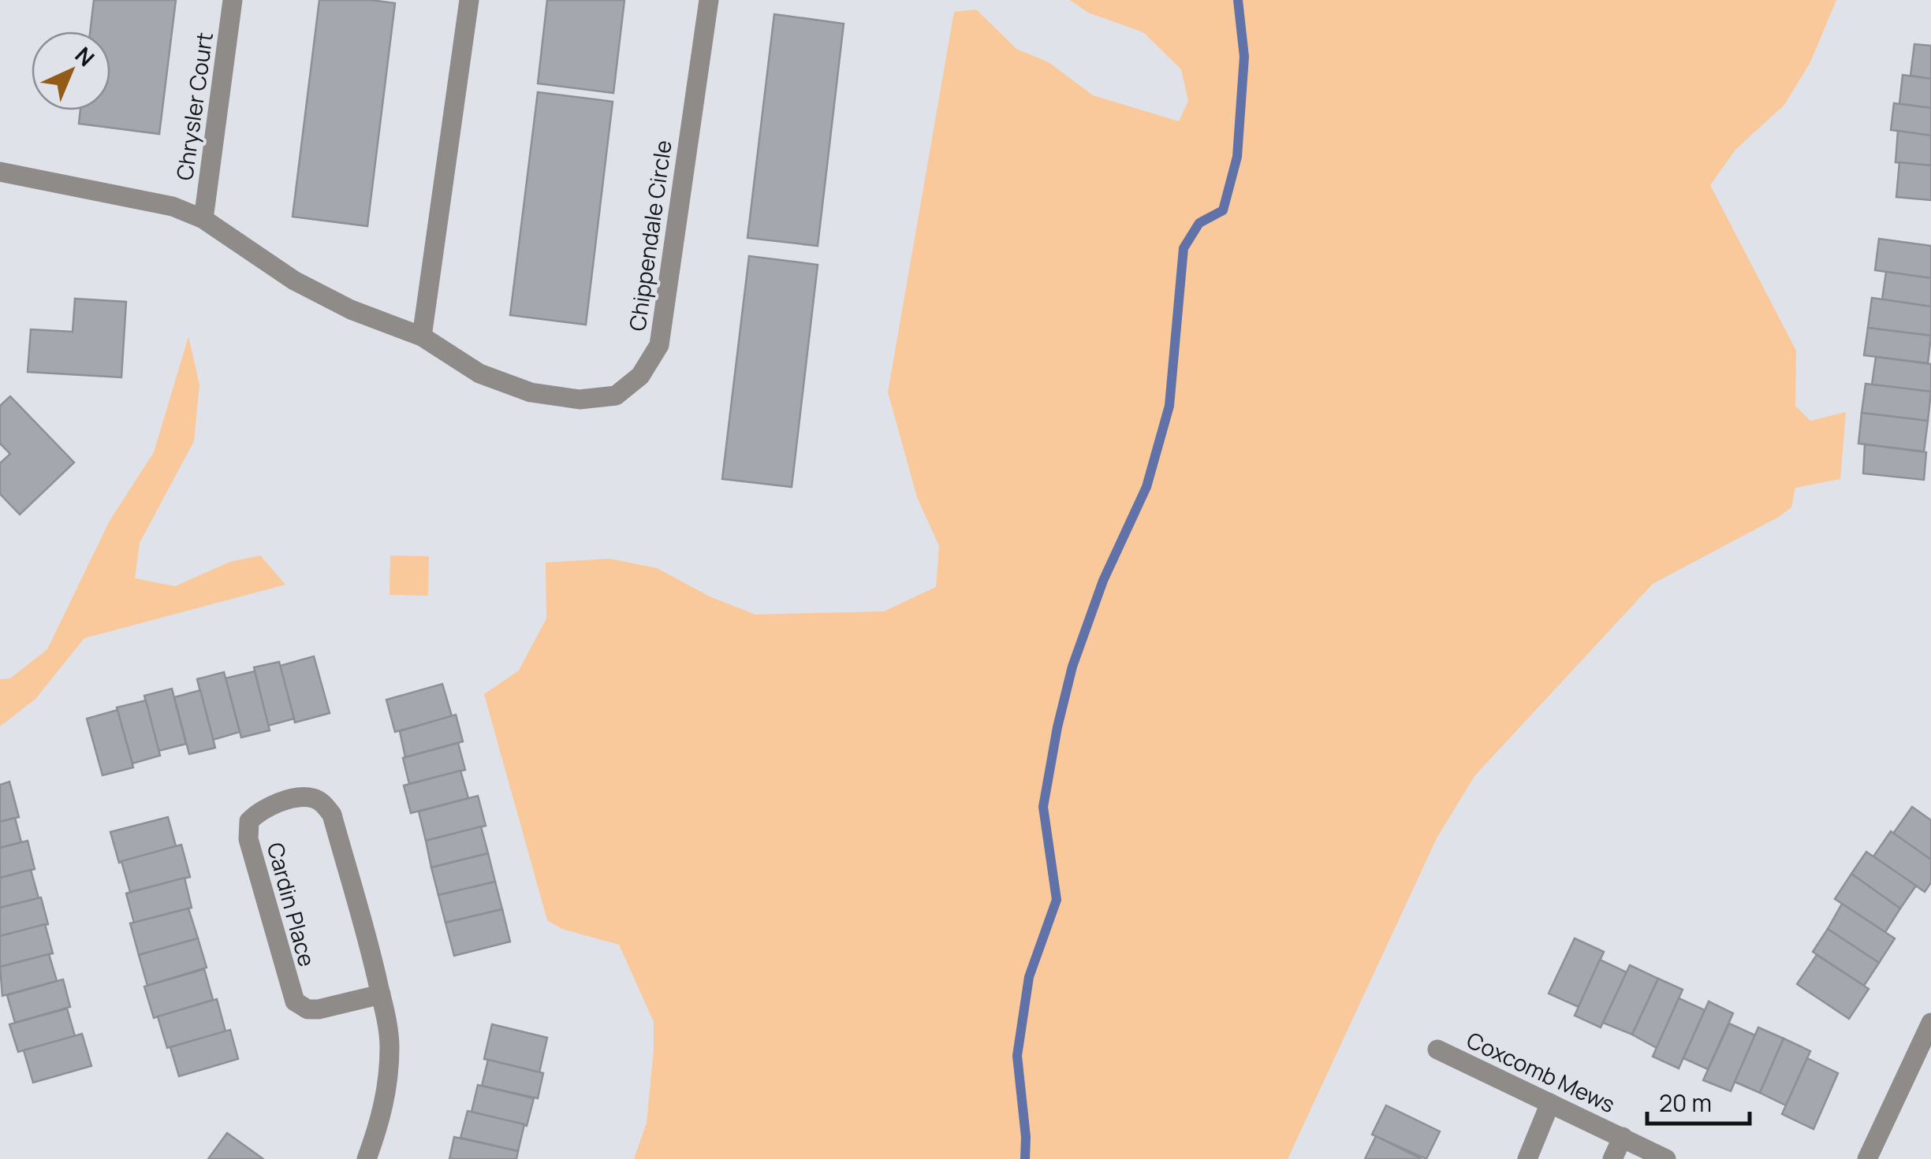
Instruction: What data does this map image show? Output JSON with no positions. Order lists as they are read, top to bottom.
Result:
{
  "streets": {
    "street": [
      "Chrysler Court",
      "Chippendale Circle",
      "Cardin Place",
      "Coxcomb Mews"
    ]
  },
  "crossings": [
    ["Chrysler Court", "Chippendale Circle"]
  ],
  "scale_bar": "20 m",
  "north": "top right"
}
